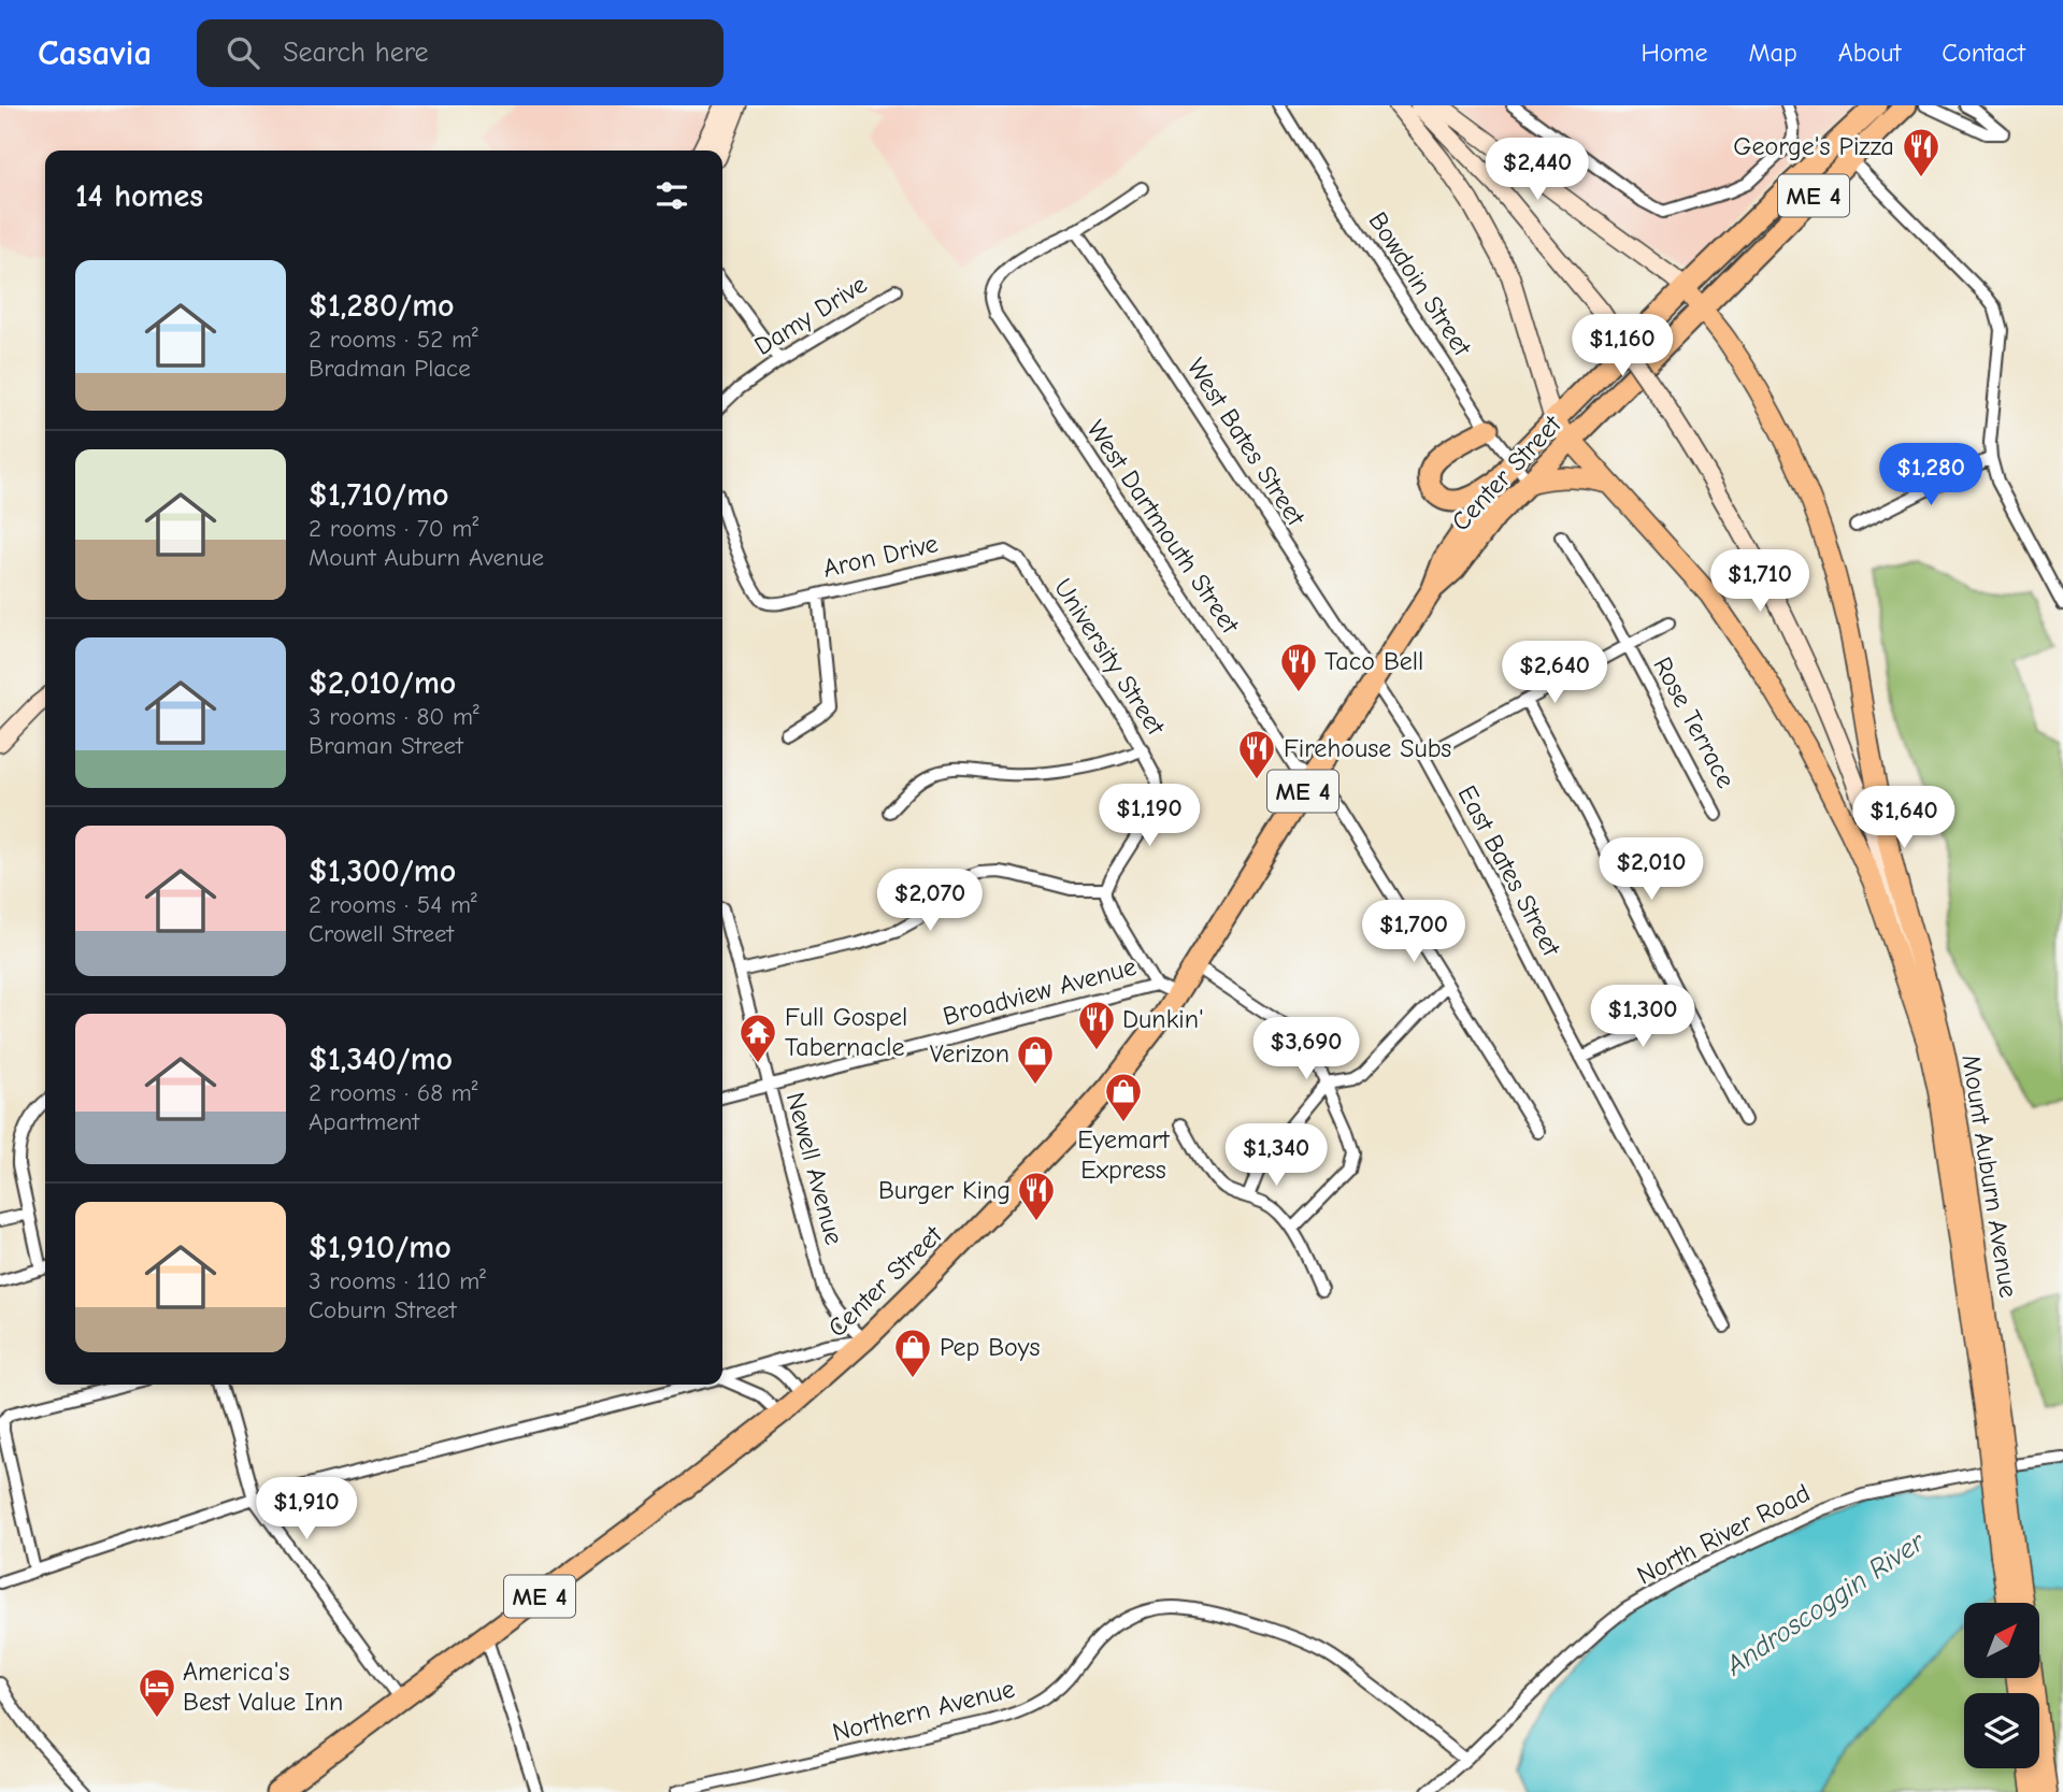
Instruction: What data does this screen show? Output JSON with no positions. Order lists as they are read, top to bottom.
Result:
{
  "streets": {
    "highway": ["ME 4", "Center Street"],
    "main road": ["Mount Auburn Avenue"],
    "street": [
      "Bowdoin Street",
      "Damy Drive",
      "West Bates Street",
      "West Dartmouth Street",
      "Aron Drive",
      "University Street",
      "Rose Terrace",
      "East Bates Street",
      "Broadview Avenue",
      "Newell Avenue",
      "North River Road",
      "Northern Avenue"
    ]
  },
  "crossings": [
    ["Bowdoin Street", "Center Street"],
    ["West Bates Street", "Center Street"],
    ["West Bates Street", "West Dartmouth Street"],
    ["West Bates Street", "East Bates Street"],
    ["Center Street", "West Dartmouth Street"],
    ["Center Street", "East Bates Street"],
    ["Center Street", "Newell Avenue"],
    ["Aron Drive", "University Street"],
    ["Broadview Avenue", "Newell Avenue"],
    ["North River Road", "Northern Avenue"]
  ],
  "water": ["Androscoggin River"],
  "places": {
    "restaurant": [
      "George's Pizza",
      "Taco Bell",
      "Firehouse Subs",
      "Dunkin'",
      "Burger King"
    ],
    "temple": ["Full Gospel Tabernacle"],
    "shop": ["Verizon", "Eyemart Express", "Pep Boys"],
    "hotel": ["America's Best Value Inn"]
  },
  "north": "top right",
  "page": {
    "header": "Casavia",
    "search": "Search here",
    "nav": [
      "Home",
      "Map",
      "About",
      "Contact"
    ],
    "price": [
      "$2,440",
      "$1,160",
      "$1,280",
      "$1,710",
      "$2,640",
      "$1,190",
      "$1,640",
      "$2,010",
      "$2,070",
      "$1,700",
      "$1,300",
      "$3,690",
      "$1,340",
      "$1,910"
    ],
    "heading": "14 homes",
    "list": [
      {
        "name": "$1,280/mo",
        "note": "2 rooms · 52 m² · Bradman Place"
      },
      {
        "name": "$1,710/mo",
        "note": "2 rooms · 70 m² · Mount Auburn Avenue"
      },
      {
        "name": "$2,010/mo",
        "note": "3 rooms · 80 m² · Braman Street"
      },
      {
        "name": "$1,300/mo",
        "note": "2 rooms · 54 m² · Crowell Street"
      },
      {
        "name": "$1,340/mo",
        "note": "2 rooms · 68 m² · Apartment"
      },
      {
        "name": "$1,910/mo",
        "note": "3 rooms · 110 m² · Coburn Street"
      }
    ]
  }
}
